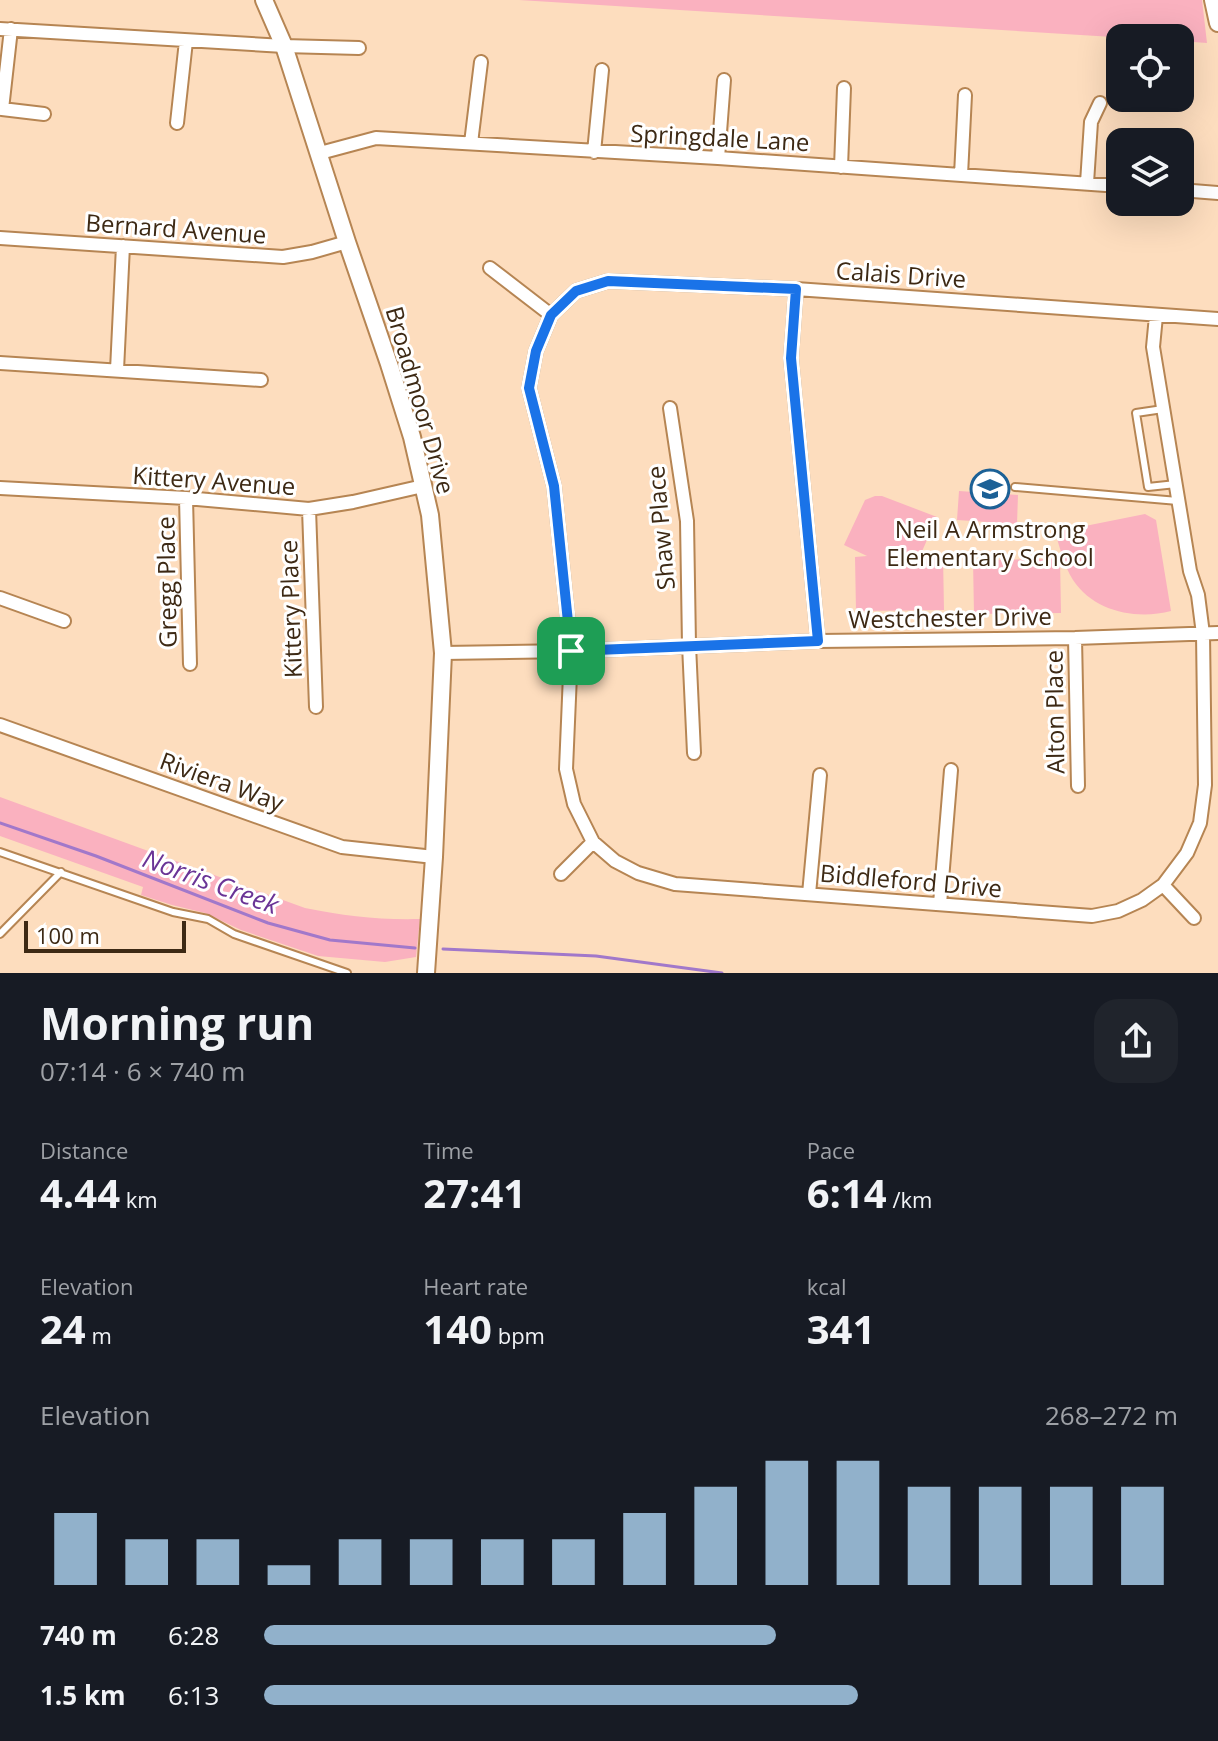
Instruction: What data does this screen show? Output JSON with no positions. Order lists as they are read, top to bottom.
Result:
{
  "streets": {
    "street": [
      "Springdale Lane",
      "Bernard Avenue",
      "Calais Drive",
      "Broadmoor Drive",
      "Kittery Avenue",
      "Shaw Place",
      "Gregg Place",
      "Kittery Place",
      "Westchester Drive",
      "Alton Place",
      "Riviera Way",
      "Biddleford Drive"
    ]
  },
  "crossings": [
    ["Springdale Lane", "Broadmoor Drive"],
    ["Bernard Avenue", "Broadmoor Drive"],
    ["Calais Drive", "Westchester Drive"],
    ["Calais Drive", "Biddleford Drive"],
    ["Broadmoor Drive", "Kittery Avenue"],
    ["Broadmoor Drive", "Westchester Drive"],
    ["Broadmoor Drive", "Riviera Way"],
    ["Kittery Avenue", "Gregg Place"],
    ["Kittery Avenue", "Kittery Place"],
    ["Shaw Place", "Westchester Drive"],
    ["Westchester Drive", "Alton Place"],
    ["Westchester Drive", "Biddleford Drive"]
  ],
  "water": ["Norris Creek"],
  "places": {
    "school or university": ["Neil A Armstrong Elementary School"]
  },
  "scale_bar": "100 m",
  "page": {
    "scale": "100 m",
    "heading": ["Morning run", "07:14 · 6 × 740 m"],
    "stats": [
      ["Distance", "4.44 km"],
      ["Time", "27:41"],
      ["Pace", "6:14 /km"],
      ["Elevation", "24 m"],
      ["Heart rate", "140 bpm"],
      ["kcal", "341"]
    ],
    "chart": ["Elevation", "268–272 m"],
    "list": [
      {
        "name": "740 m",
        "note": "6:28"
      },
      {
        "name": "1.5 km",
        "note": "6:13"
      }
    ]
  }
}
